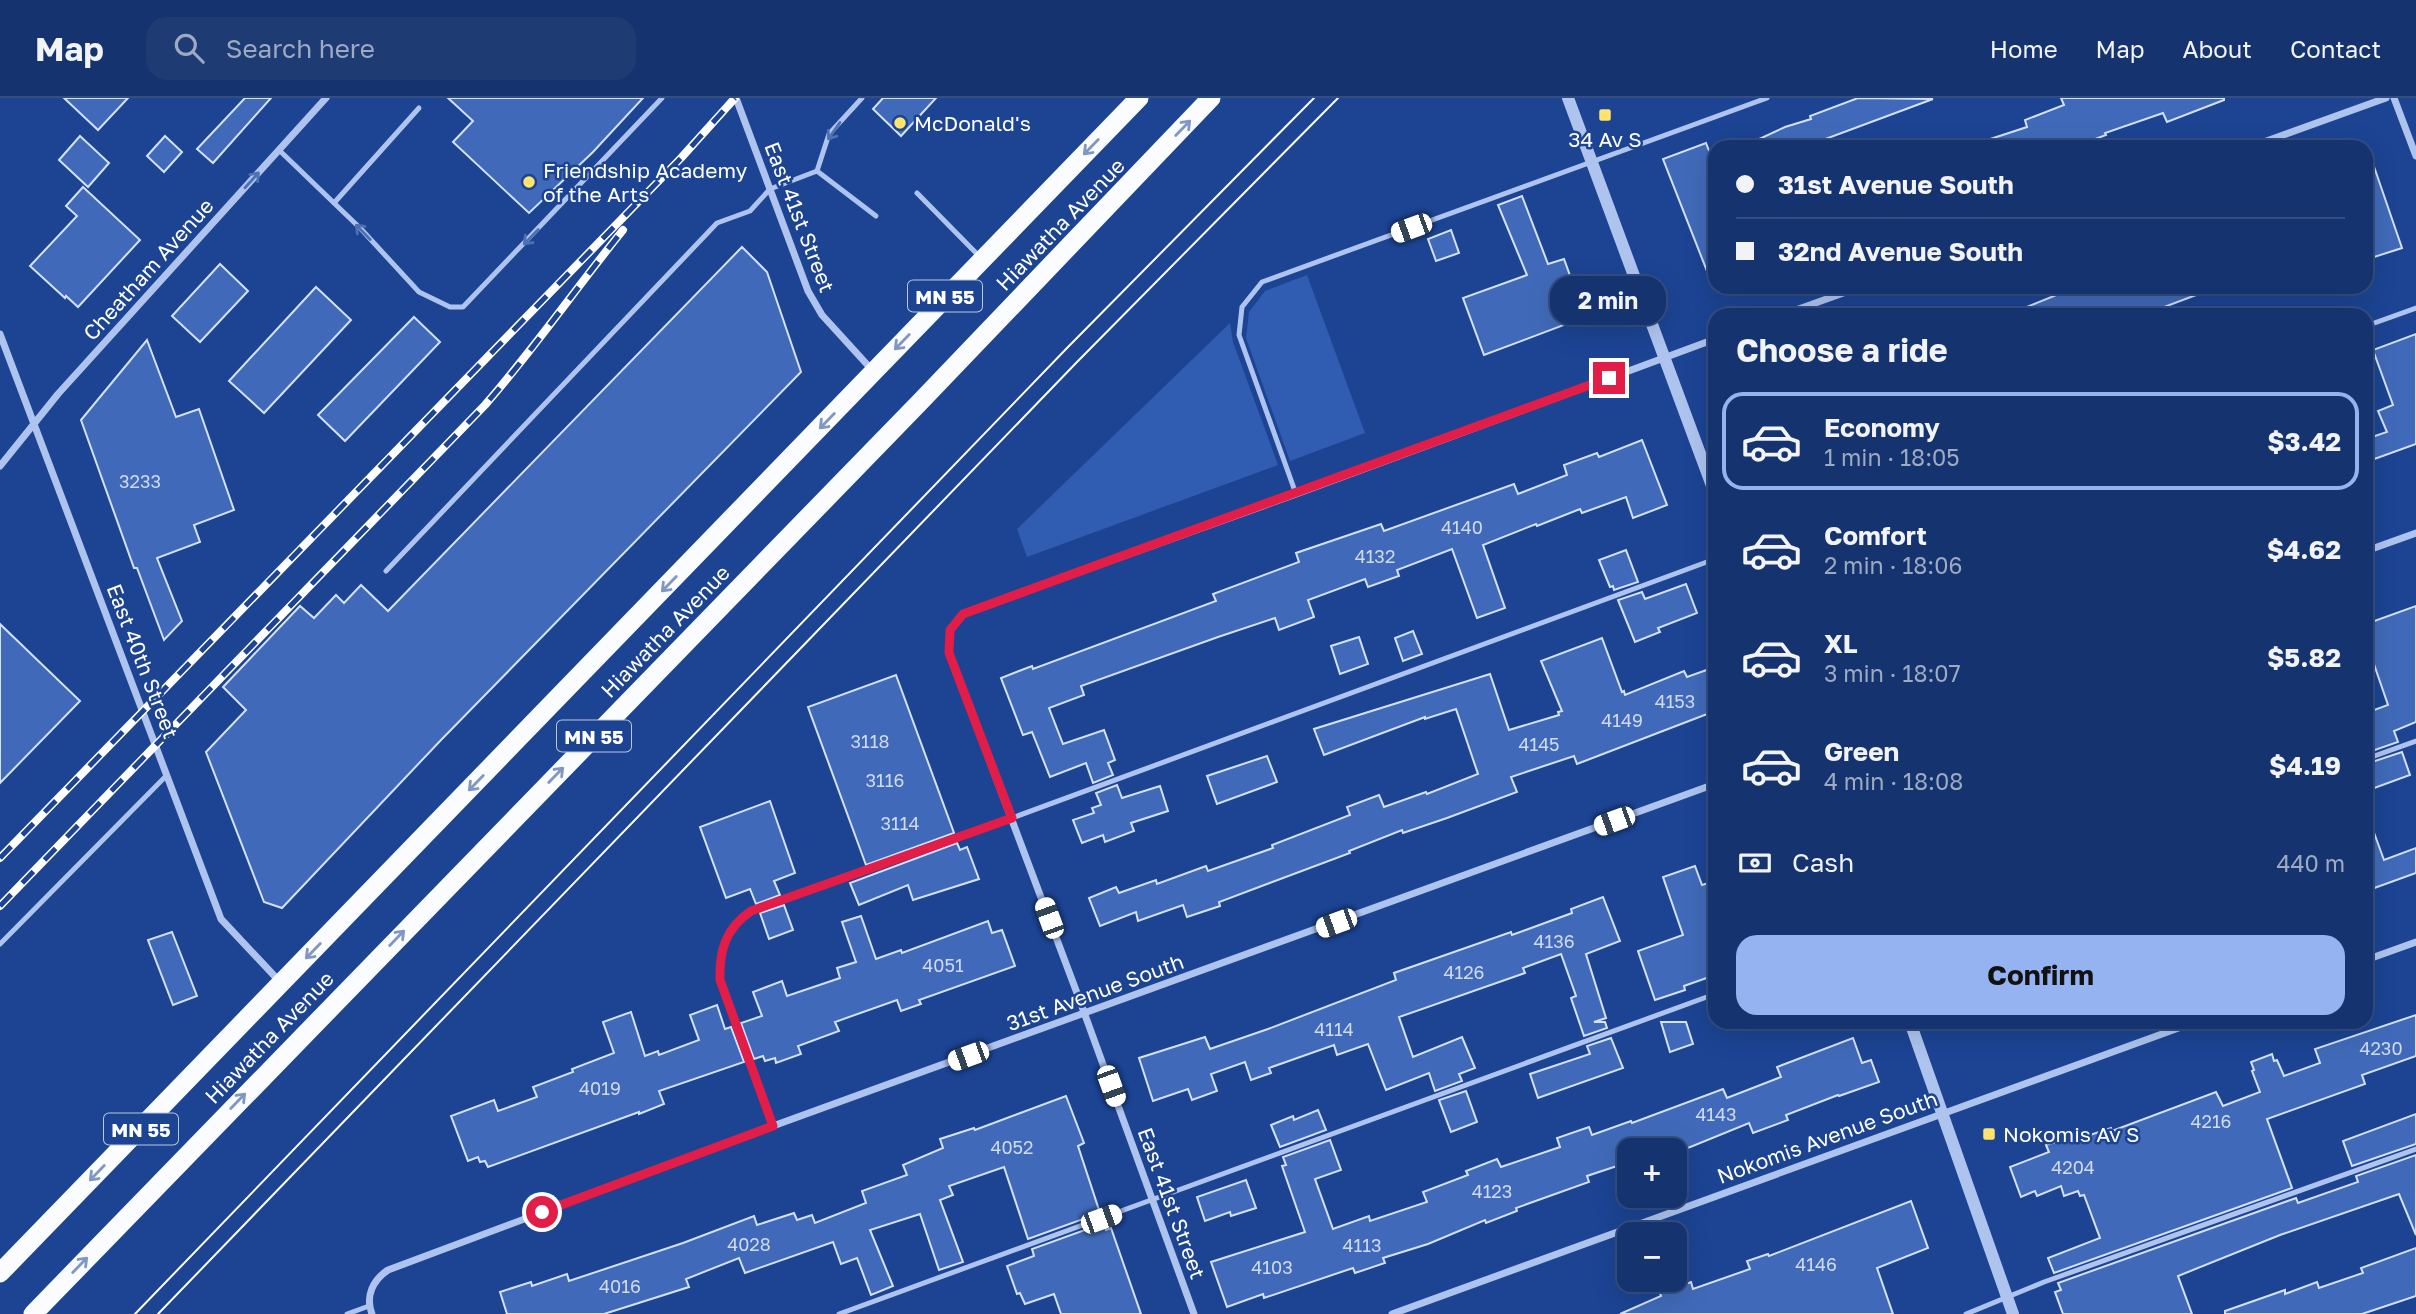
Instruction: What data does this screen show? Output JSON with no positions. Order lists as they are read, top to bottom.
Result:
{
  "streets": {
    "highway": ["Hiawatha Avenue", "MN 55"],
    "street": [
      "East 41st Street",
      "Cheatham Avenue",
      "East 40th Street",
      "31st Avenue South",
      "Nokomis Avenue South"
    ]
  },
  "crossings": [
    ["East 41st Street", "Hiawatha Avenue"],
    ["East 41st Street", "31st Avenue South"],
    ["Hiawatha Avenue", "East 40th Street"],
    ["Cheatham Avenue", "East 40th Street"]
  ],
  "one_way": ["Cheatham Avenue"],
  "places": {
    "transit": ["34 Av S", "Nokomis Av S"],
    "other": ["McDonald's", "Friendship Academy of the Arts"]
  },
  "house_numbers": [
    "3233",
    "4140",
    "4132",
    "4153",
    "4149",
    "3118",
    "4145",
    "3116",
    "3114",
    "4136",
    "4051",
    "4126",
    "4114",
    "4230",
    "4019",
    "4143",
    "4216",
    "4052",
    "4204",
    "4123",
    "4028",
    "4113",
    "4146",
    "4103",
    "4016"
  ],
  "page": {
    "header": "Map",
    "search": "Search here",
    "nav": [
      "Home",
      "Map",
      "About",
      "Contact"
    ],
    "banner": ["31st Avenue South", "32nd Avenue South"],
    "bubble": "2 min",
    "heading": "Choose a ride",
    "list": [
      {
        "name": "Economy",
        "note": "1 min · 18:05",
        "value": "$3.42"
      },
      {
        "name": "Comfort",
        "note": "2 min · 18:06",
        "value": "$4.62"
      },
      {
        "name": "XL",
        "note": "3 min · 18:07",
        "value": "$5.82"
      },
      {
        "name": "Green",
        "note": "4 min · 18:08",
        "value": "$4.19"
      }
    ],
    "pay": ["Cash", "440 m"],
    "buttons": "Confirm",
    "map_buttons": ["+", "−"]
  }
}
